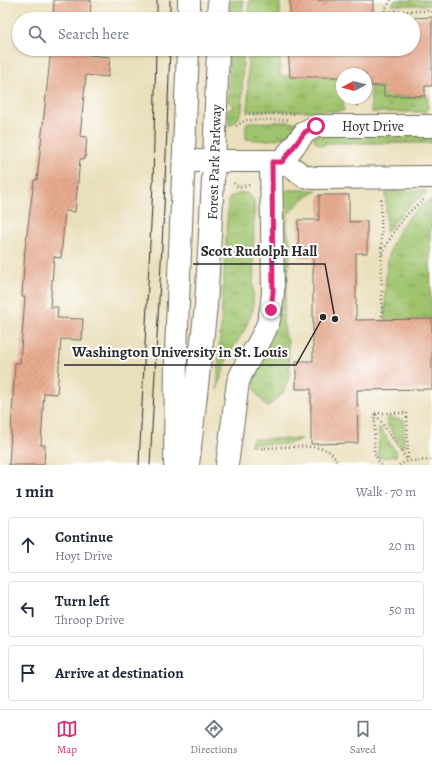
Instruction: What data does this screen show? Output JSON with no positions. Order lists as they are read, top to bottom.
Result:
{
  "streets": {
    "main road": ["Hoyt Drive", "Forest Park Parkway"]
  },
  "places": ["Washington University in St. Louis", "Scott Rudolph Hall"],
  "north": "left",
  "page": {
    "search": "Search here",
    "heading": ["1 min", "Walk · 70 m"],
    "list": [
      ["Continue", "Hoyt Drive", "20 m"],
      ["Turn left", "Throop Drive", "50 m"],
      "Arrive at destination"
    ],
    "nav": ["Map", "Directions", "Saved"]
  }
}
